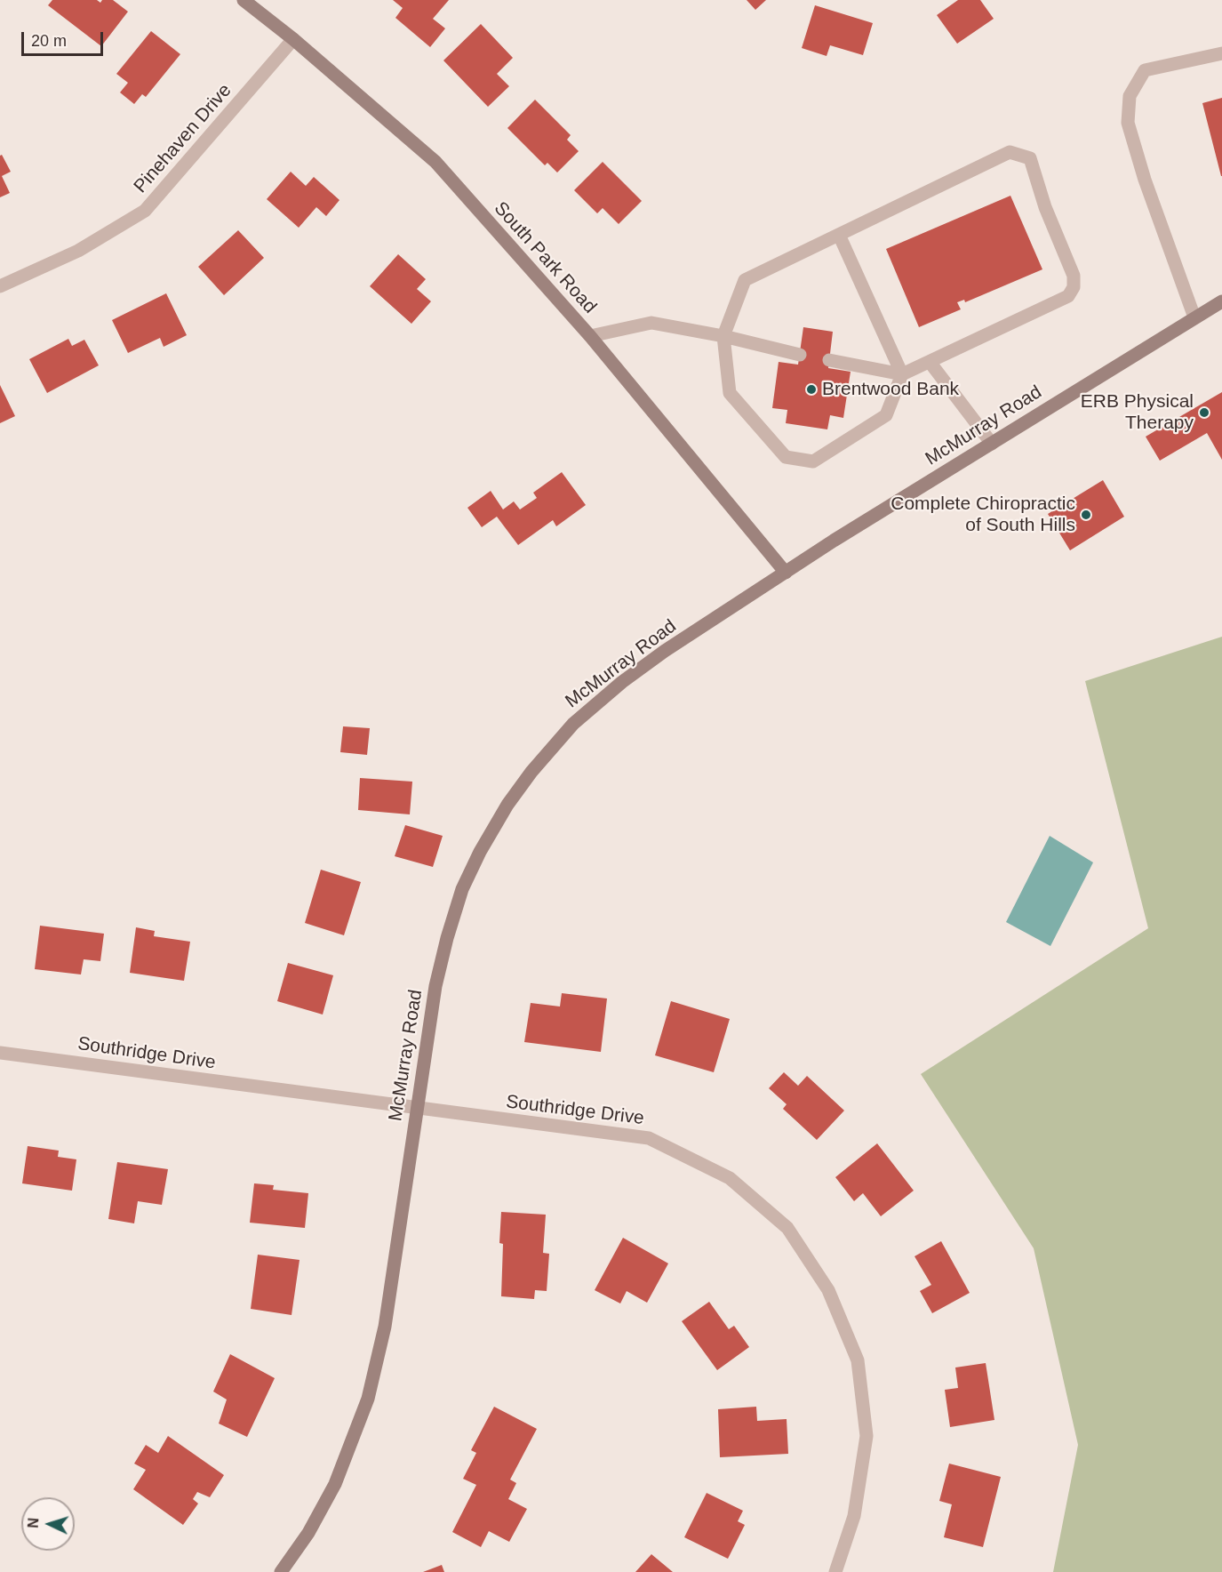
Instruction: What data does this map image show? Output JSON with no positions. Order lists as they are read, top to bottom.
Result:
{
  "streets": {
    "main road": ["South Park Road", "McMurray Road"],
    "street": ["Pinehaven Drive", "Southridge Drive"]
  },
  "crossings": [
    ["Pinehaven Drive", "South Park Road"],
    ["South Park Road", "McMurray Road"],
    ["McMurray Road", "Southridge Drive"]
  ],
  "places": ["Brentwood Bank", "ERB Physical Therapy", "Complete Chiropractic of South Hills"],
  "scale_bar": "20 m",
  "north": "left"
}
